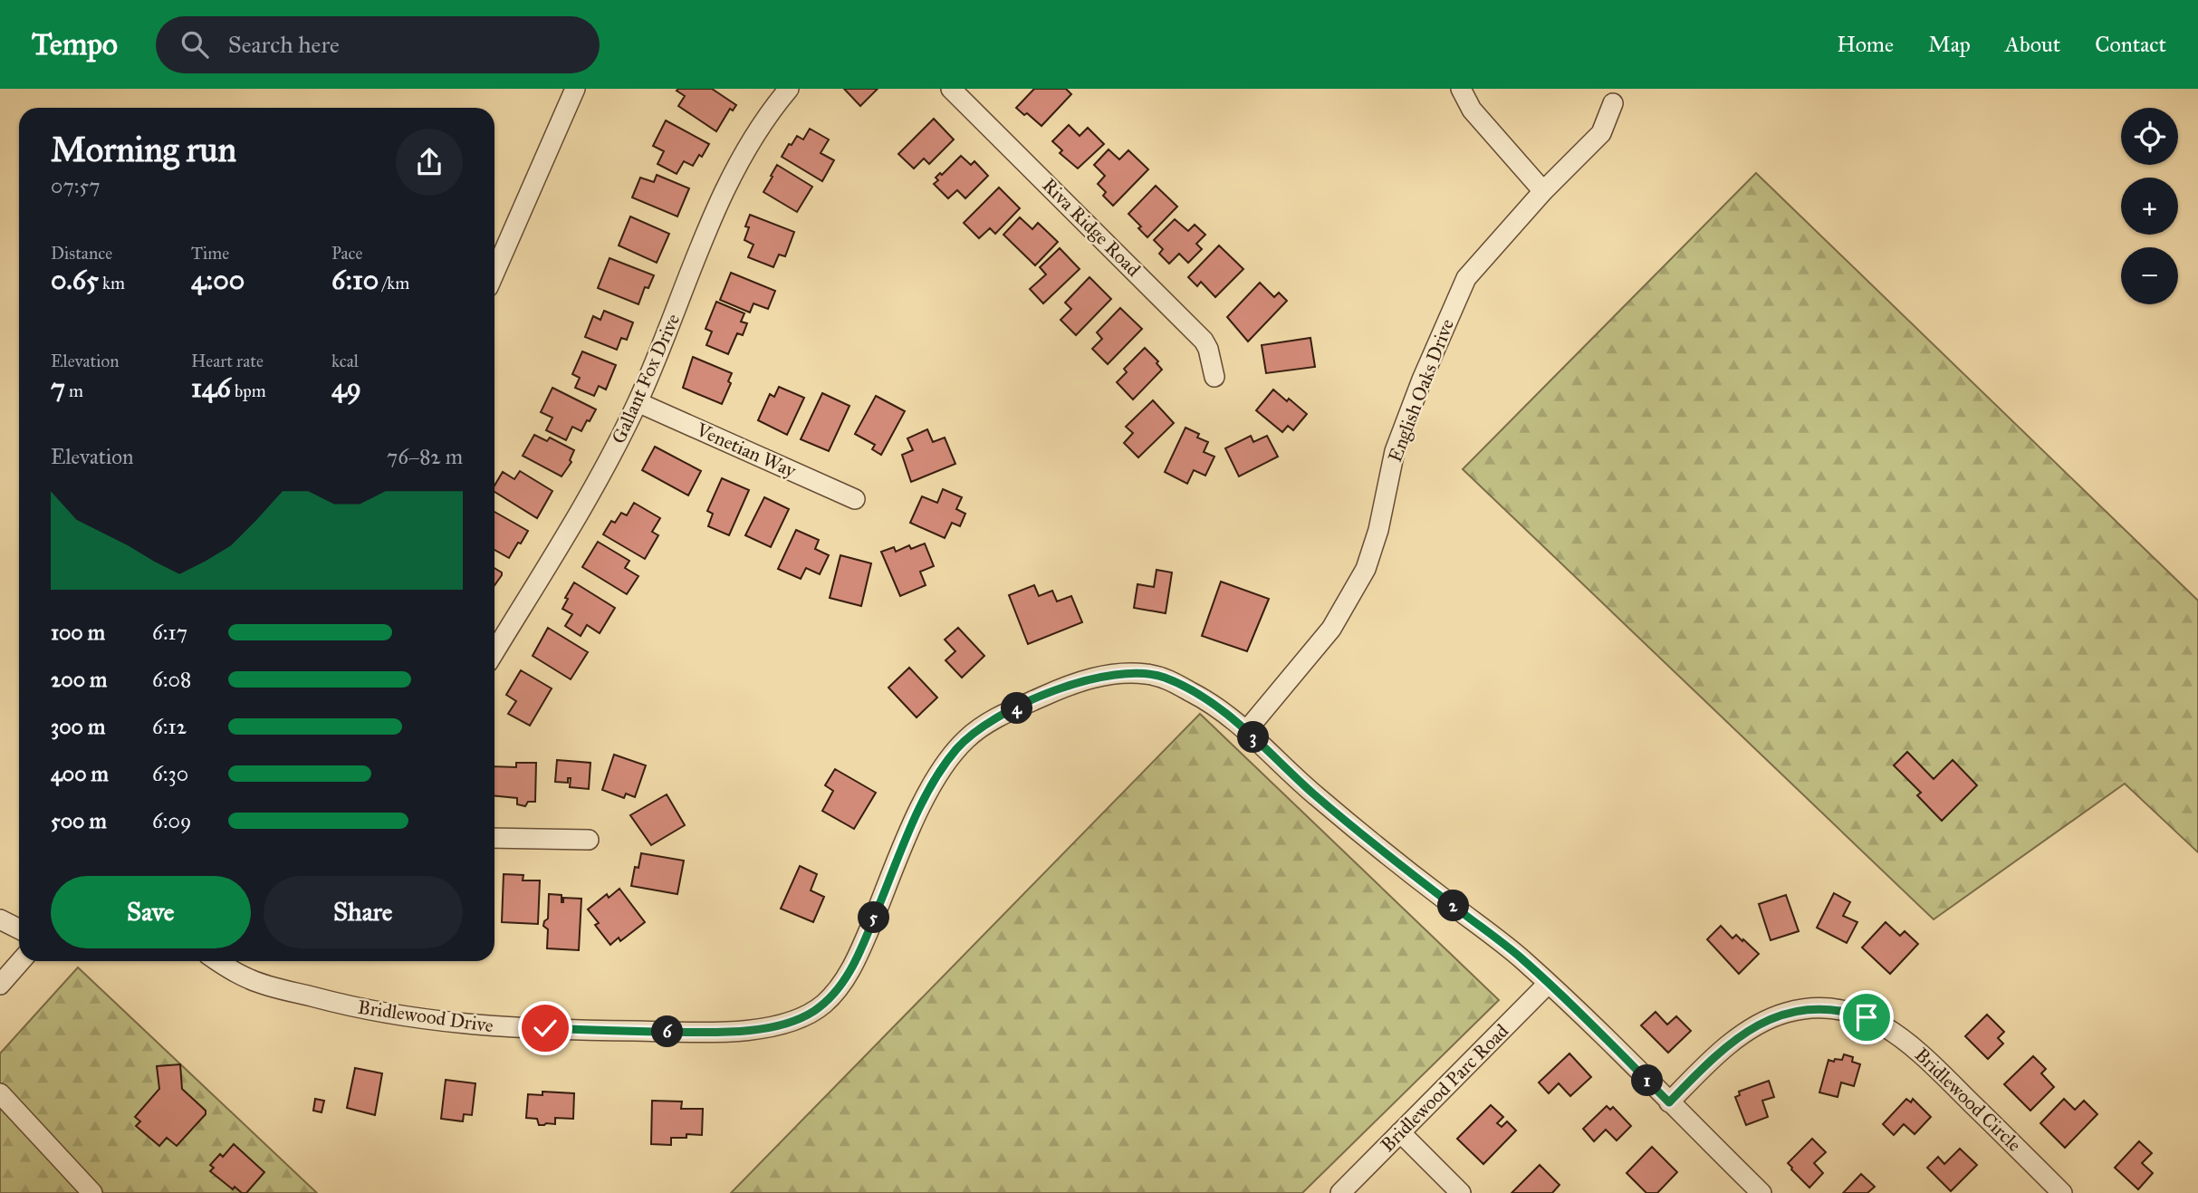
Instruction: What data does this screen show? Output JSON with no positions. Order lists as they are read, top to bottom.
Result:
{
  "streets": {
    "street": [
      "Riva Ridge Road",
      "Gallant Fox Drive",
      "English Oaks Drive",
      "Venetian Way",
      "Bridlewood Drive",
      "Bridlewood Parc Road",
      "Bridlewood Circle"
    ]
  },
  "crossings": [
    ["Gallant Fox Drive", "Venetian Way"],
    ["English Oaks Drive", "Bridlewood Drive"],
    ["Bridlewood Drive", "Bridlewood Parc Road"],
    ["Bridlewood Drive", "Bridlewood Circle"]
  ],
  "page": {
    "header": "Tempo",
    "search": "Search here",
    "nav": [
      "Home",
      "Map",
      "About",
      "Contact"
    ],
    "map_buttons": ["+", "−"],
    "heading": ["Morning run", "07:57"],
    "stats": [
      ["Distance", "0.65 km"],
      ["Time", "4:00"],
      ["Pace", "6:10 /km"],
      ["Elevation", "7 m"],
      ["Heart rate", "146 bpm"],
      ["kcal", "49"]
    ],
    "chart": ["Elevation", "76–82 m"],
    "list": [
      {
        "name": "100 m",
        "note": "6:17"
      },
      {
        "name": "200 m",
        "note": "6:08"
      },
      {
        "name": "300 m",
        "note": "6:12"
      },
      {
        "name": "400 m",
        "note": "6:30"
      },
      {
        "name": "500 m",
        "note": "6:09"
      }
    ],
    "pins": [
      "4",
      "3",
      "2",
      "5",
      "6",
      "1"
    ],
    "buttons": ["Save", "Share"]
  }
}
